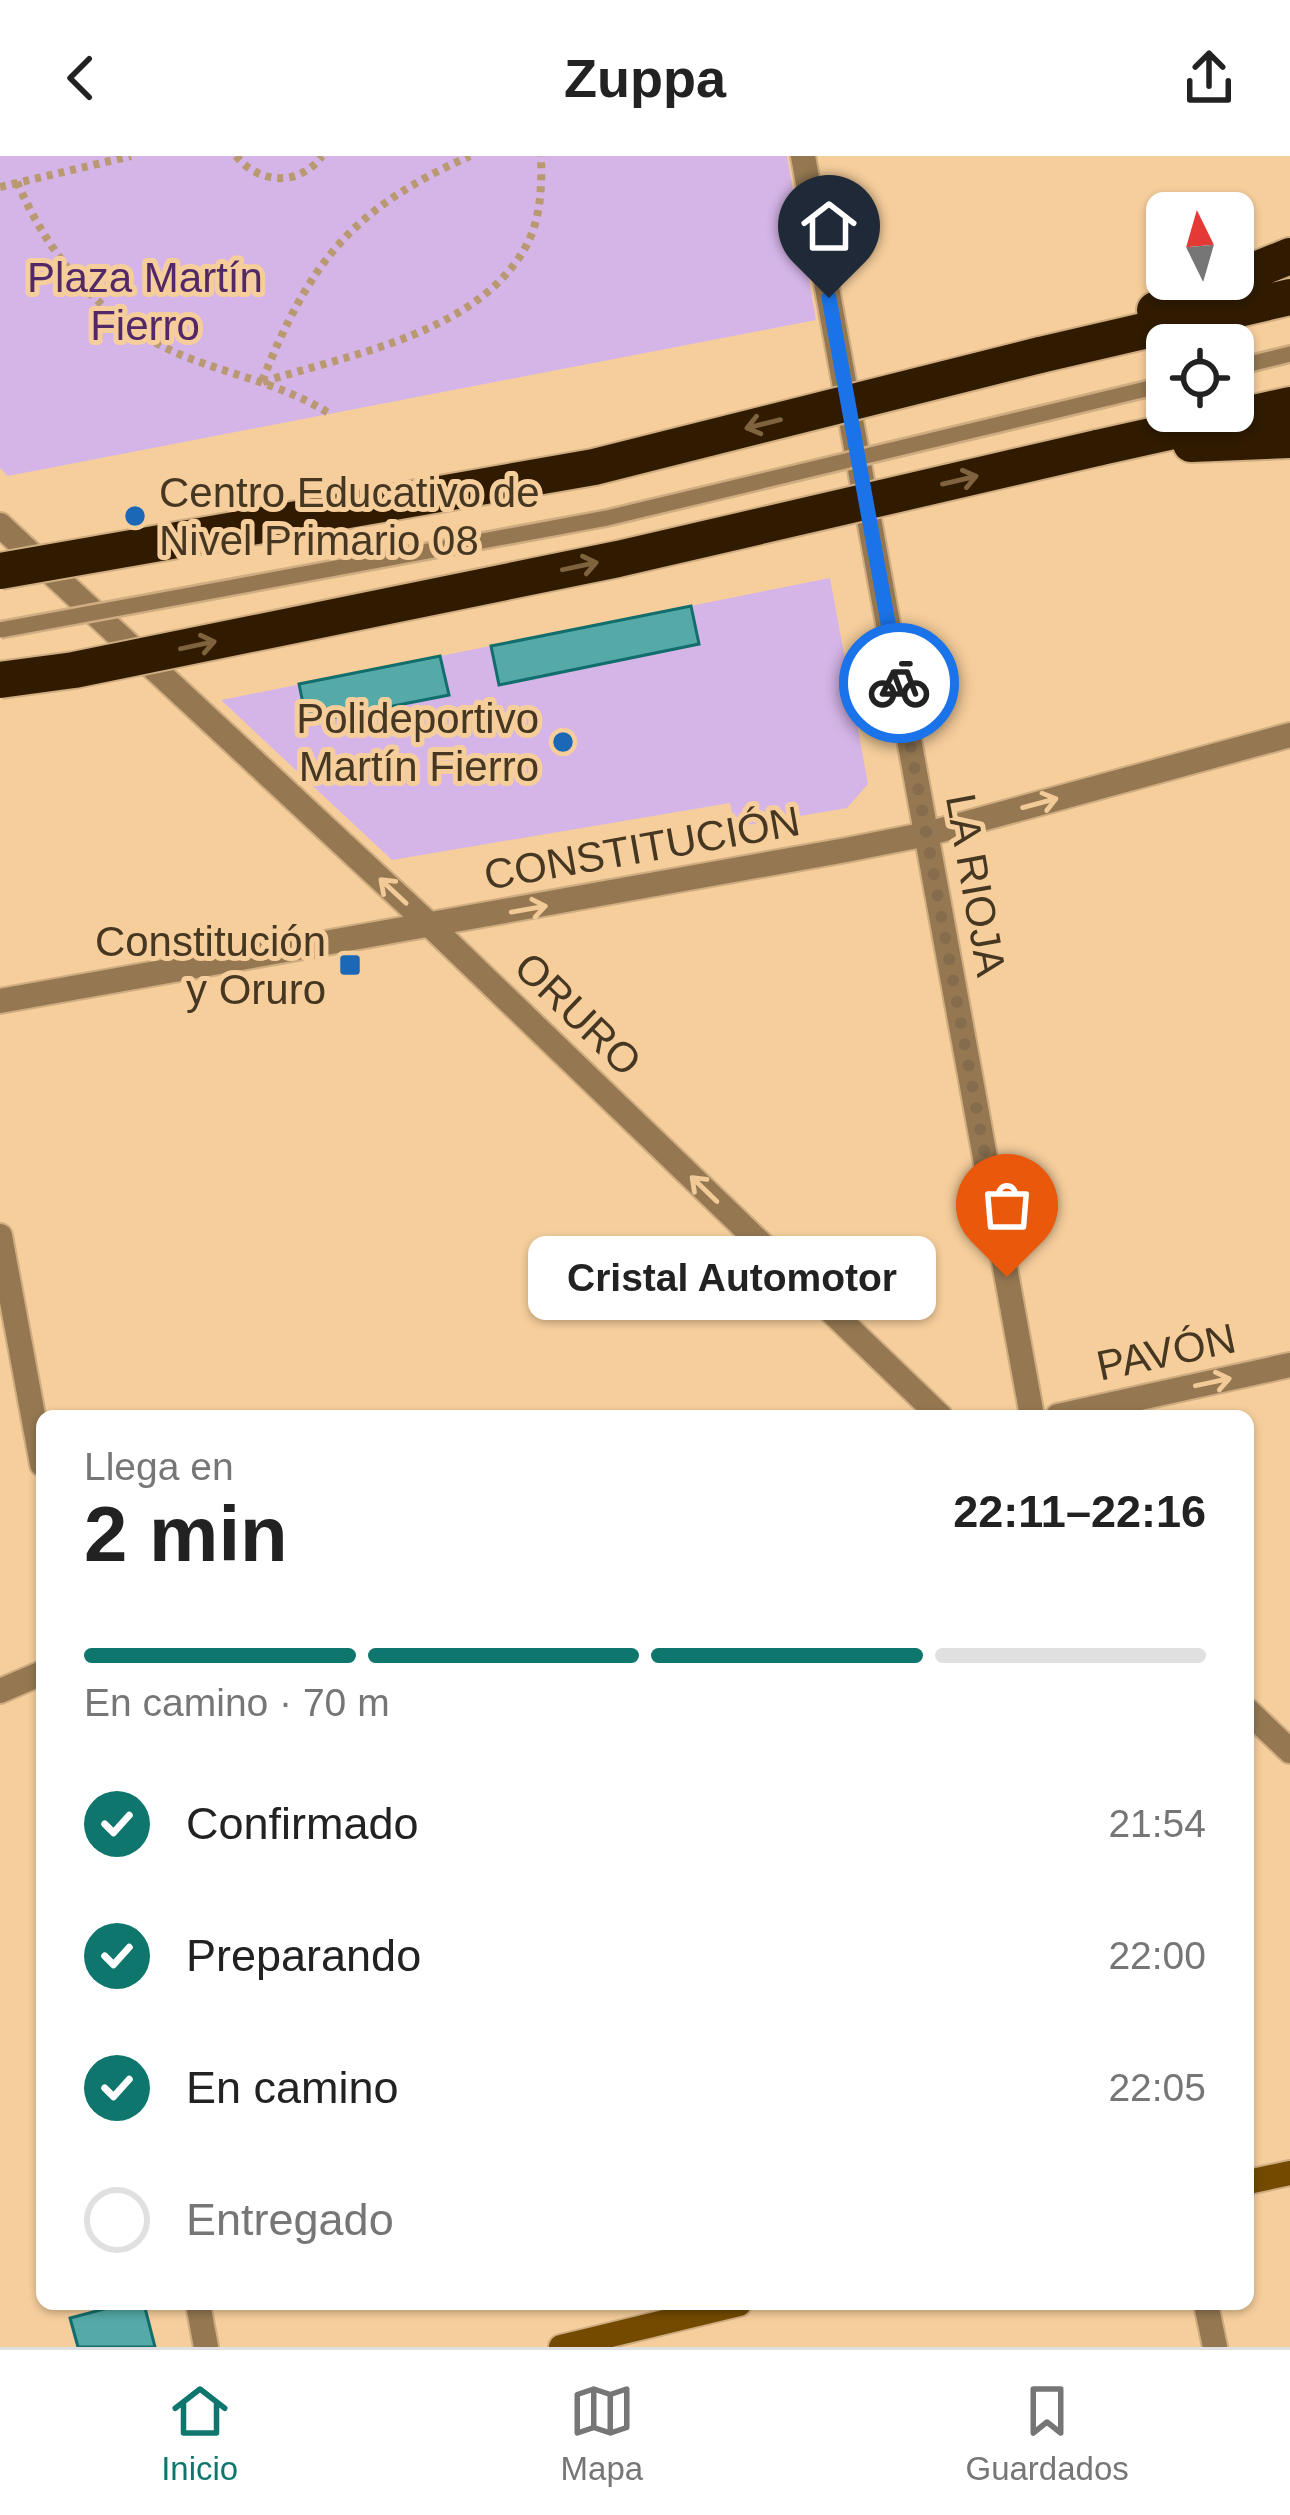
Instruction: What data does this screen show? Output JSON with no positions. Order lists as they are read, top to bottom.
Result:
{
  "streets": {
    "street": [
      "CONSTITUCIÓN",
      "LA RIOJA",
      "ORURO",
      "PAVÓN"
    ]
  },
  "crossings": [
    ["CONSTITUCIÓN", "LA RIOJA"],
    ["CONSTITUCIÓN", "ORURO"]
  ],
  "one_way": ["CONSTITUCIÓN", "ORURO", "PAVÓN"],
  "parks": ["Plaza Martín Fierro"],
  "places": {
    "other": ["Centro Educativo de Nivel Primario 08", "Polideportivo Martín Fierro", "Cristal Automotor"],
    "transit": ["Constitución y Oruro"]
  },
  "north": "top",
  "page": {
    "header": "Zuppa",
    "bubble": "Cristal Automotor",
    "heading": ["2 min", "Llega en", "22:11–22:16"],
    "bar": "En camino · 70 m",
    "list": [
      ["Confirmado", "21:54"],
      ["Preparando", "22:00"],
      ["En camino", "22:05"],
      "Entregado"
    ],
    "tabs": ["Inicio", "Mapa", "Guardados"]
  }
}
